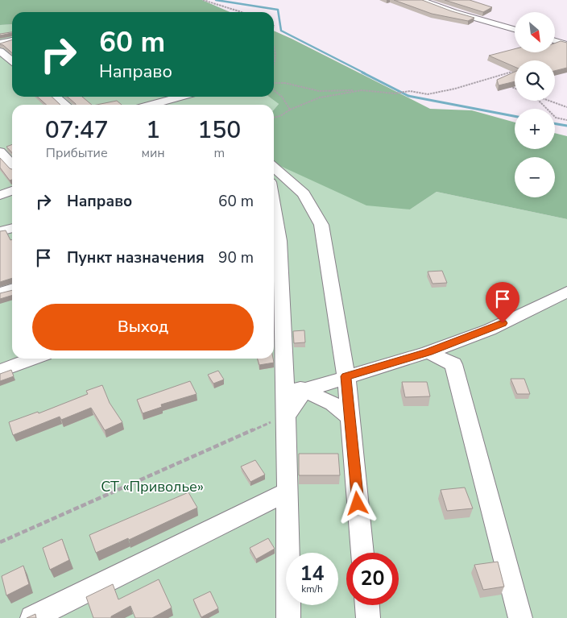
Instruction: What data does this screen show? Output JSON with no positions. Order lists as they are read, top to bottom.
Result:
{
  "parks": ["СТ «Приволье»"],
  "north": "bottom right",
  "page": {
    "map_buttons": ["+", "−"],
    "turn": ["60 m", "Направо"],
    "eta": [
      "07:47",
      "Прибытие",
      "1",
      "мин",
      "150",
      "m"
    ],
    "list": [
      {
        "name": "Направо",
        "value": "60 m"
      },
      {
        "name": "Пункт назначения",
        "value": "90 m"
      }
    ],
    "buttons": "Выход",
    "speed": "14 km/h",
    "limit": "20"
  }
}
